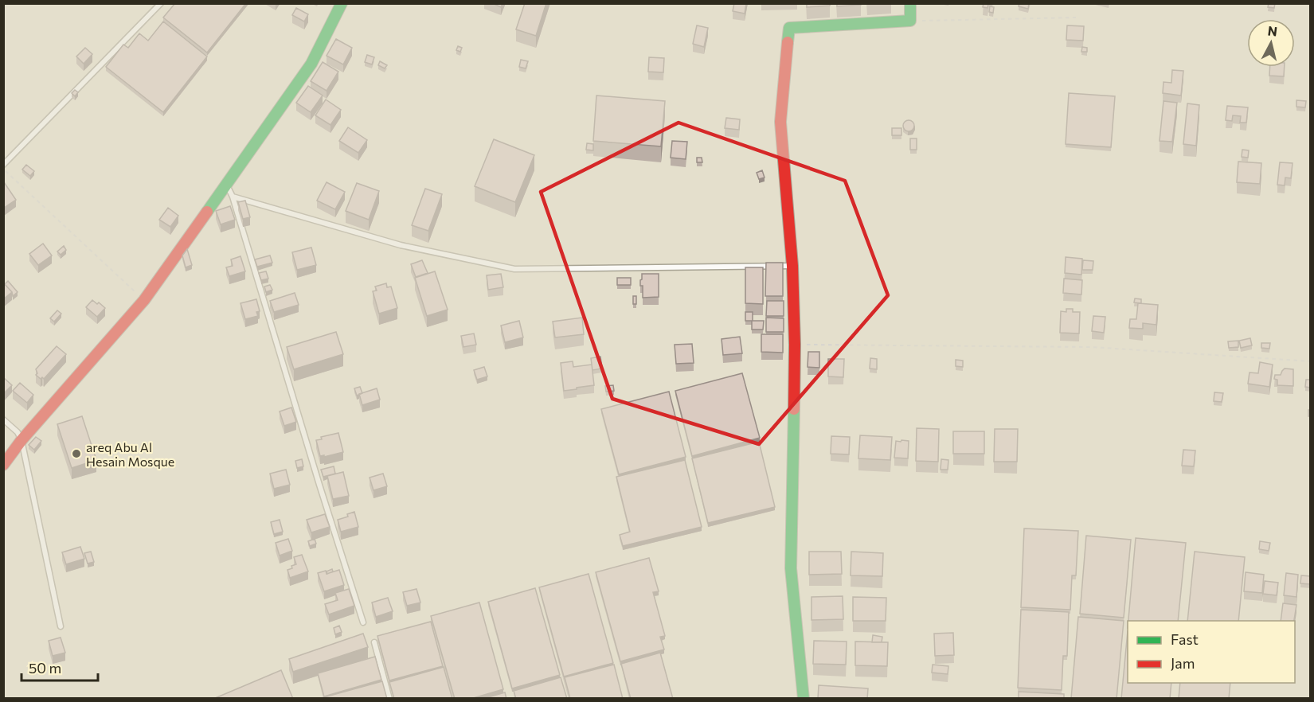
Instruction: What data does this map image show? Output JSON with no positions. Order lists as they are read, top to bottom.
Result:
{
  "places": ["areq Abu Al Hesain Mosque"],
  "legend": ["Fast", "Jam"],
  "scale_bar": "50 m",
  "north": "top"
}
